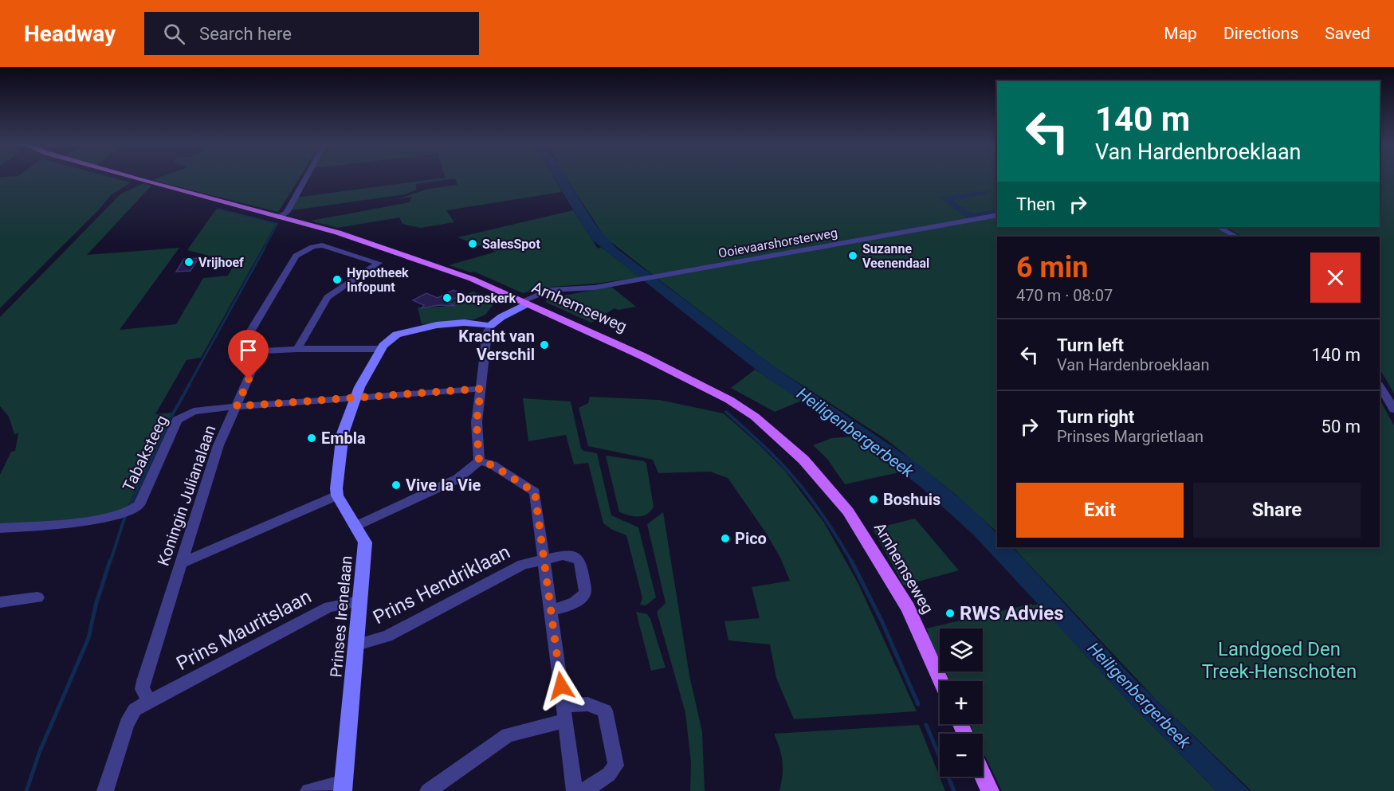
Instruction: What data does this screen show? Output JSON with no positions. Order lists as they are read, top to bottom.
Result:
{
  "streets": {
    "main road": ["Arnhemseweg"],
    "street": [
      "Ooievaarshorsterweg",
      "Tabaksteeg",
      "Koningin Julianalaan",
      "Prins Hendriklaan",
      "Prinses Irenelaan",
      "Prins Mauritslaan"
    ]
  },
  "crossings": [
    ["Ooievaarshorsterweg", "Arnhemseweg"],
    ["Tabaksteeg", "Koningin Julianalaan"],
    ["Koningin Julianalaan", "Prins Mauritslaan"],
    ["Prins Hendriklaan", "Prinses Irenelaan"],
    ["Prinses Irenelaan", "Prins Mauritslaan"]
  ],
  "water": ["Heiligenbergerbeek"],
  "parks": ["Landgoed Den Treek-Henschoten"],
  "places": [
    "SalesSpot",
    "Suzanne Veenendaal",
    "Vrijhoef",
    "Hypotheek Infopunt",
    "Dorpskerk",
    "Kracht van Verschil",
    "Embla",
    "Vive la Vie",
    "Boshuis",
    "Pico",
    "RWS Advies"
  ],
  "page": {
    "header": "Headway",
    "search": "Search here",
    "nav": ["Map", "Directions", "Saved"],
    "turn": ["140 m", "Van Hardenbroeklaan"],
    "then": "Then",
    "heading": ["6 min", "470 m · 08:07"],
    "list": [
      {
        "name": "Turn left",
        "note": "Van Hardenbroeklaan",
        "value": "140 m"
      },
      {
        "name": "Turn right",
        "note": "Prinses Margrietlaan",
        "value": "50 m"
      }
    ],
    "buttons": ["Exit", "Share"],
    "map_buttons": ["+", "−"]
  }
}
